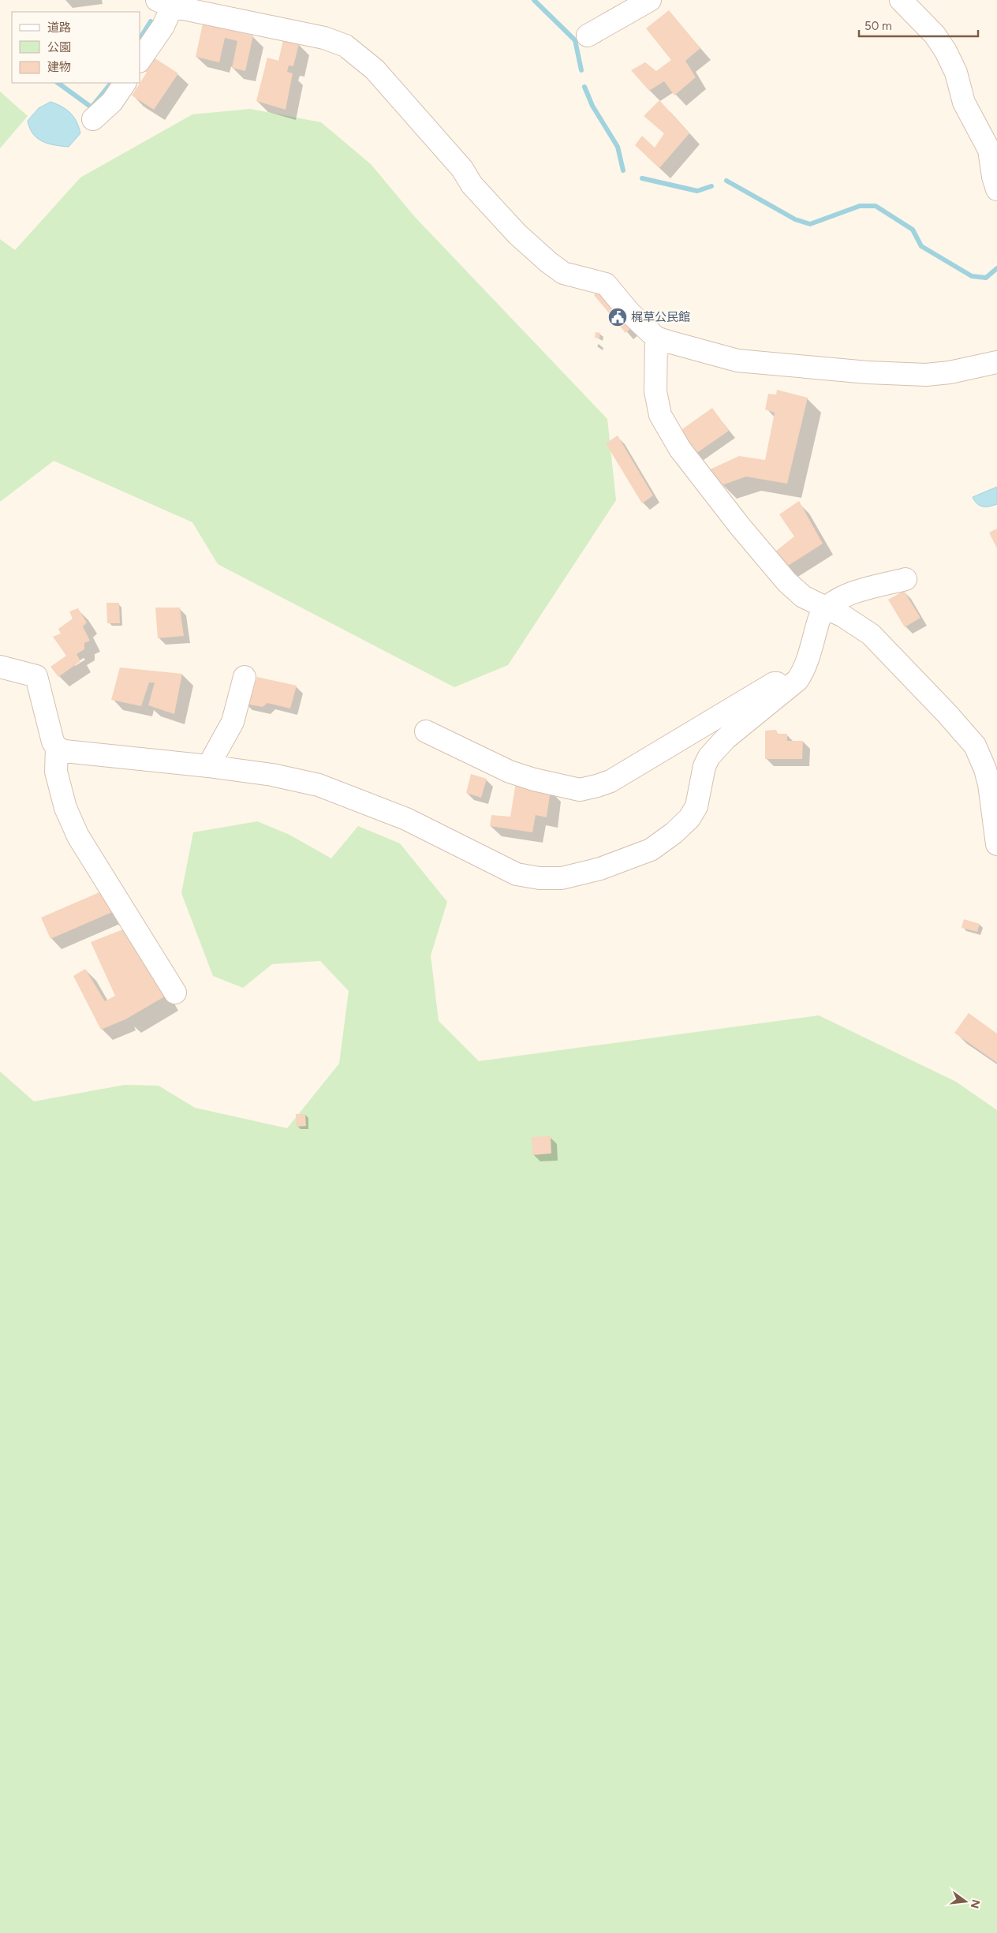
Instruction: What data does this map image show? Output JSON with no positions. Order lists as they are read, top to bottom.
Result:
{
  "places": {
    "public building": ["梶草公民館"]
  },
  "legend": ["道路", "公園", "建物"],
  "scale_bar": "50 m",
  "north": "right"
}
